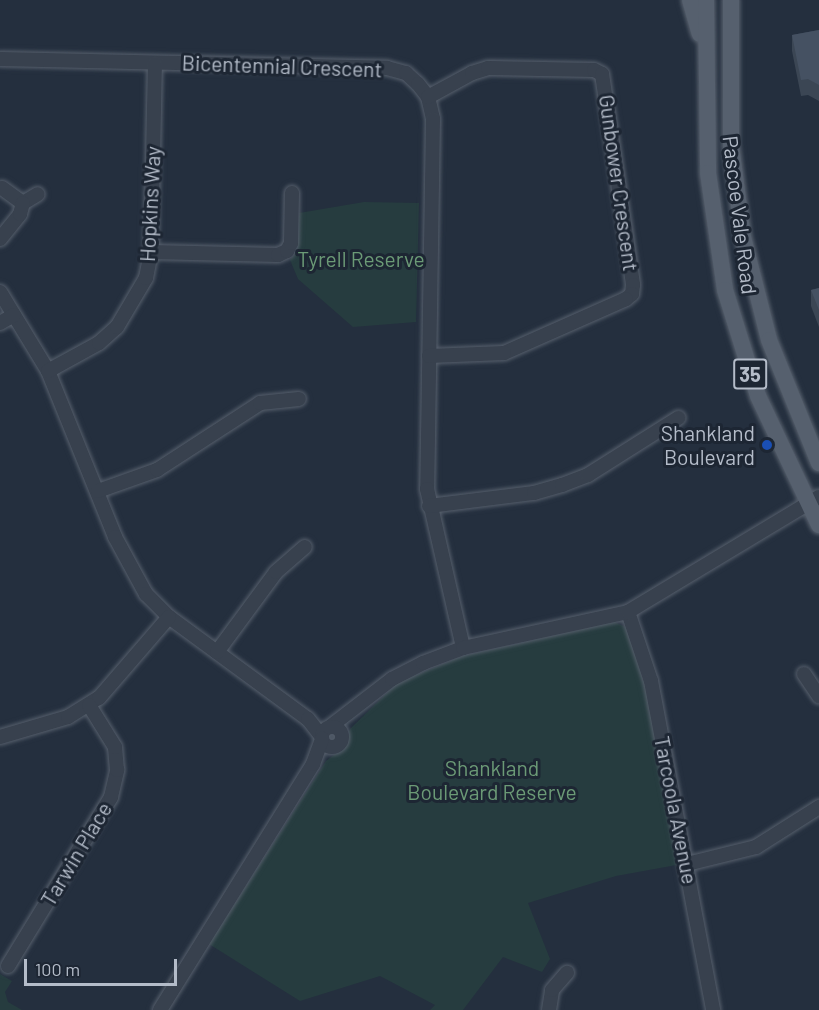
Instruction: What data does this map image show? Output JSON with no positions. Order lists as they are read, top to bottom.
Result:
{
  "streets": {
    "main road": ["Pascoe Vale Road", "35"],
    "street": [
      "Bicentennial Crescent",
      "Gunbower Crescent",
      "Hopkins Way",
      "Tarcoola Avenue",
      "Tarwin Place"
    ]
  },
  "crossings": [
    ["Bicentennial Crescent", "Gunbower Crescent"],
    ["Bicentennial Crescent", "Hopkins Way"]
  ],
  "parks": ["Tyrell Reserve", "Shankland Boulevard Reserve"],
  "places": ["Shankland Boulevard"],
  "scale_bar": "100 m"
}
